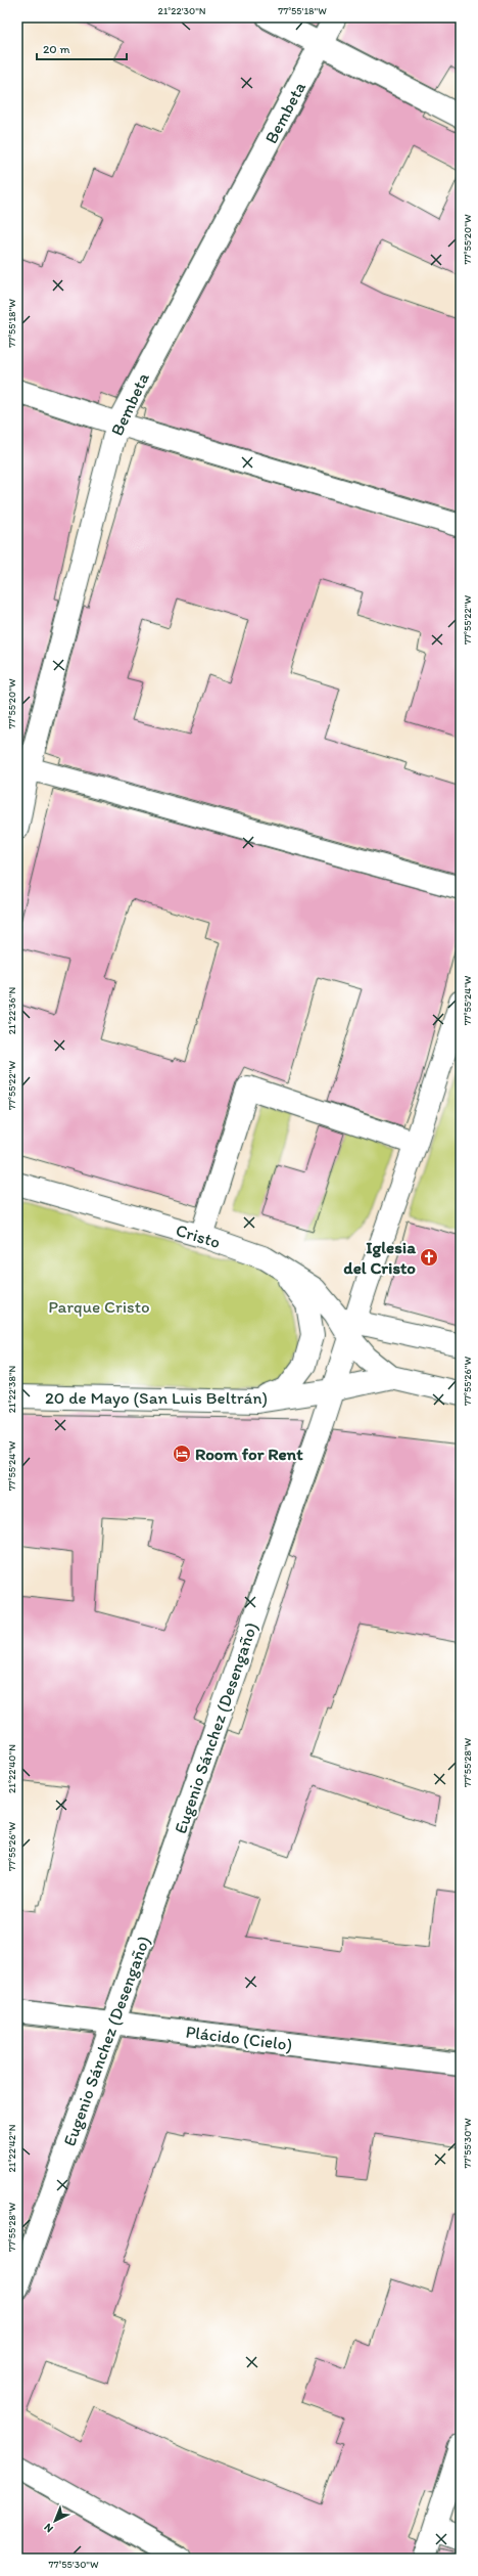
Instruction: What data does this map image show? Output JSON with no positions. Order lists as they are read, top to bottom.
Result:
{
  "streets": {
    "street": [
      "Bembeta",
      "Cristo",
      "20 de Mayo (San Luis Beltrán)",
      "Eugenio Sánchez (Desengaño)",
      "Plácido (Cielo)"
    ]
  },
  "crossings": [
    ["Cristo", "20 de Mayo (San Luis Beltrán)"],
    ["Cristo", "Eugenio Sánchez (Desengaño)"],
    ["20 de Mayo (San Luis Beltrán)", "Eugenio Sánchez (Desengaño)"],
    ["Eugenio Sánchez (Desengaño)", "Plácido (Cielo)"]
  ],
  "parks": ["Parque Cristo"],
  "places": {
    "church": ["Iglesia del Cristo"],
    "hotel": ["Room for Rent"]
  },
  "scale_bar": "20 m",
  "north": "bottom left",
  "coordinates": [
    "21°22'30\"N",
    "77°55'18\"W",
    "77°55'20\"W",
    "77°55'22\"W",
    "77°55'24\"W",
    "21°22'36\"N",
    "77°55'26\"W",
    "21°22'38\"N",
    "77°55'28\"W",
    "21°22'40\"N",
    "77°55'30\"W",
    "21°22'42\"N"
  ]
}
